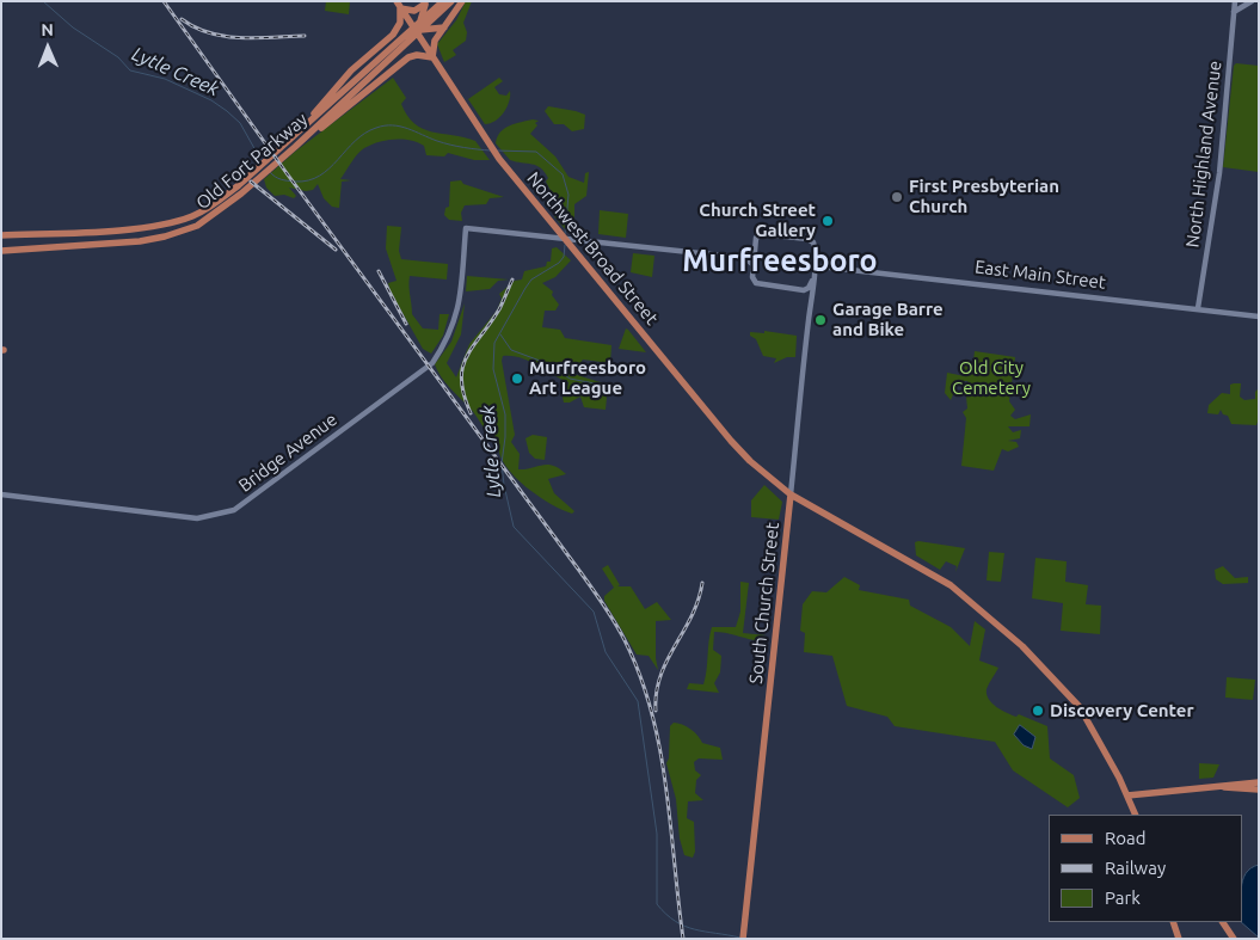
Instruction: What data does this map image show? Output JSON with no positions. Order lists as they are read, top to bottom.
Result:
{
  "streets": {
    "main road": ["Old Fort Parkway", "Northwest Broad Street", "South Church Street"],
    "street": ["North Highland Avenue", "East Main Street", "Bridge Avenue"]
  },
  "crossings": [
    ["North Highland Avenue", "East Main Street"],
    ["Northwest Broad Street", "Bridge Avenue"],
    ["Northwest Broad Street", "South Church Street"]
  ],
  "districts": ["Murfreesboro"],
  "water": ["Lytle Creek"],
  "parks": ["Old City Cemetery"],
  "places": [
    "First Presbyterian Church",
    "Church Street Gallery",
    "Garage Barre and Bike",
    "Murfreesboro Art League",
    "Discovery Center"
  ],
  "legend": ["Road", "Railway", "Park"],
  "north": "top"
}
